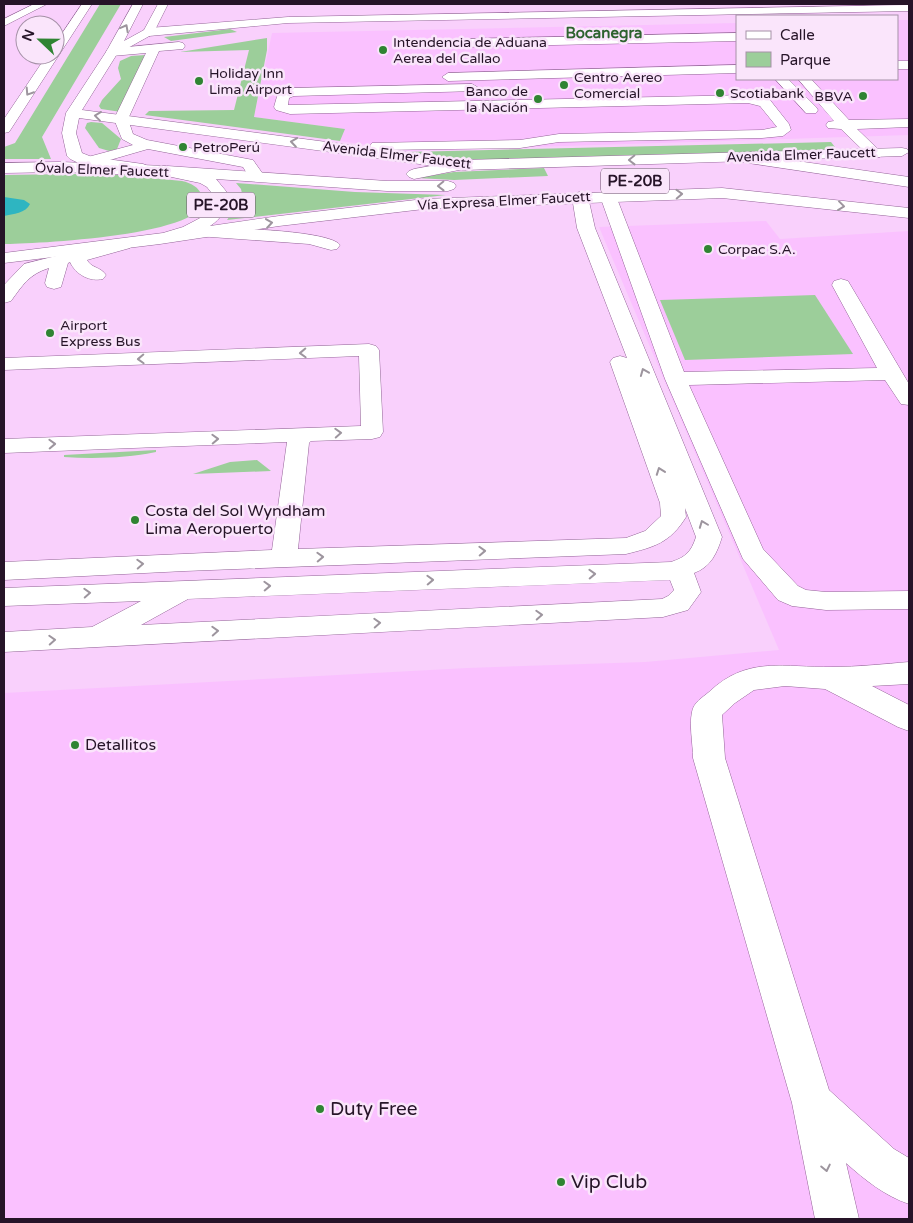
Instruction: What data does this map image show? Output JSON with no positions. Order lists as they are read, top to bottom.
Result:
{
  "streets": {
    "main road": [
      "Avenida Elmer Faucett",
      "Óvalo Elmer Faucett",
      "PE-20B",
      "Vía Expresa Elmer Faucett"
    ]
  },
  "crossings": [
    ["Óvalo Elmer Faucett", "Vía Expresa Elmer Faucett"]
  ],
  "districts": ["Bocanegra"],
  "places": [
    "Intendencia de Aduana Aerea del Callao",
    "Holiday Inn Lima Airport",
    "Centro Aereo Comercial",
    "Scotiabank",
    "BBVA",
    "Banco de la Nación",
    "PetroPerú",
    "Corpac S.A.",
    "Airport Express Bus",
    "Costa del Sol Wyndham Lima Aeropuerto",
    "Detallitos",
    "Duty Free",
    "Vip Club"
  ],
  "legend": ["Calle", "Parque"],
  "north": "left"
}
